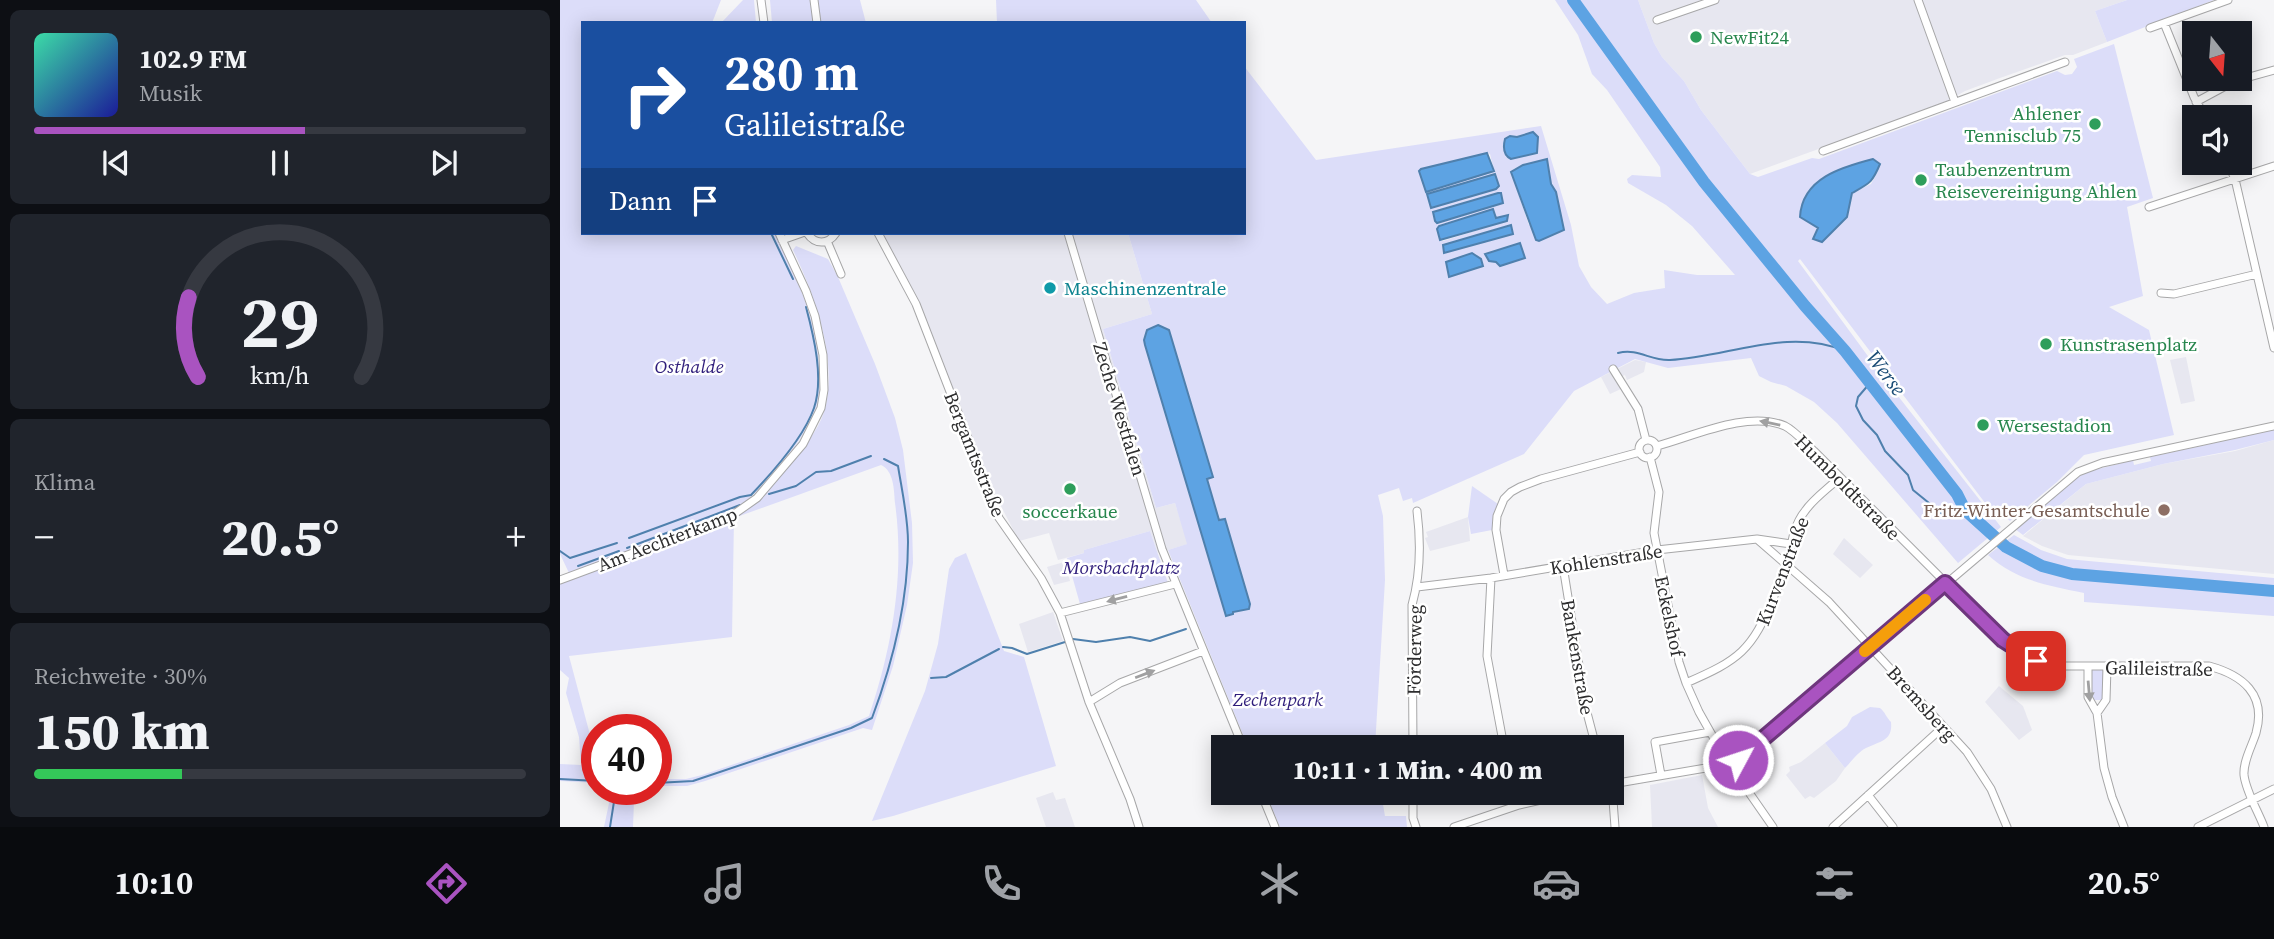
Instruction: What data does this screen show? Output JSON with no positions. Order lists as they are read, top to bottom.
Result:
{
  "streets": {
    "street": [
      "Zeche Westfalen",
      "Bergamtsstraße",
      "Humboldtstraße",
      "Am Aechterkamp",
      "Kohlenstraße",
      "Kurvenstraße",
      "Eckelshof",
      "Förderweg",
      "Bankenstraße",
      "Galileistraße",
      "Bremsberg"
    ]
  },
  "crossings": [
    ["Humboldtstraße", "Kurvenstraße"],
    ["Humboldtstraße", "Eckelshof"],
    ["Humboldtstraße", "Galileistraße"],
    ["Kohlenstraße", "Kurvenstraße"],
    ["Kohlenstraße", "Eckelshof"],
    ["Kohlenstraße", "Förderweg"],
    ["Kohlenstraße", "Bankenstraße"],
    ["Kurvenstraße", "Eckelshof"],
    ["Kurvenstraße", "Bremsberg"]
  ],
  "one_way": ["Humboldtstraße"],
  "water": ["Werse"],
  "parks": ["Osthalde", "Morsbachplatz", "Zechenpark"],
  "places": [
    "NewFit24",
    "Ahlener Tennisclub 75",
    "Taubenzentrum Reisevereinigung Ahlen",
    "Maschinenzentrale",
    "Kunstrasenplatz",
    "Wersestadion",
    "soccerkaue",
    "Fritz-Winter-Gesamtschule"
  ],
  "north": "bottom",
  "page": {
    "turn": ["280 m", "Galileistraße"],
    "song": ["102.9 FM", "Musik"],
    "then": "Dann",
    "tile": [
      "Klima",
      ["Reichweite · 30%", "150 km"]
    ],
    "heat": ["−", "20.5°", "+"],
    "limit": "40",
    "trip": "10:11 · 1 Min. · 400 m",
    "tabs": ["10:10", "20.5°"],
    "gauge": ["29", "km/h"]
  }
}
